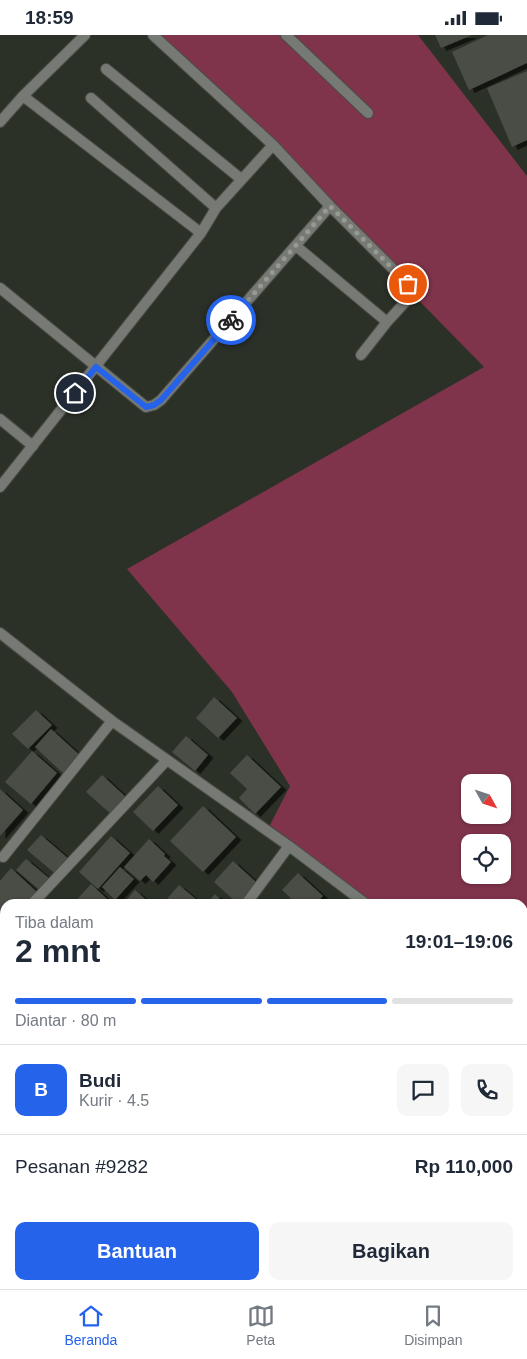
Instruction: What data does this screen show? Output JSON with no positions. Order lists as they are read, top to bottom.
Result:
{
  "north": "bottom right",
  "page": {
    "status": "18:59",
    "heading": ["2 mnt", "Tiba dalam", "19:01–19:06"],
    "panel": [
      "Budi",
      "Kurir · 4.5",
      "Pesanan #9282",
      "Rp 110,000"
    ],
    "bar": "Diantar · 80 m",
    "round": "B",
    "buttons": ["Bantuan", "Bagikan"],
    "tabs": ["Beranda", "Peta", "Disimpan"]
  }
}
